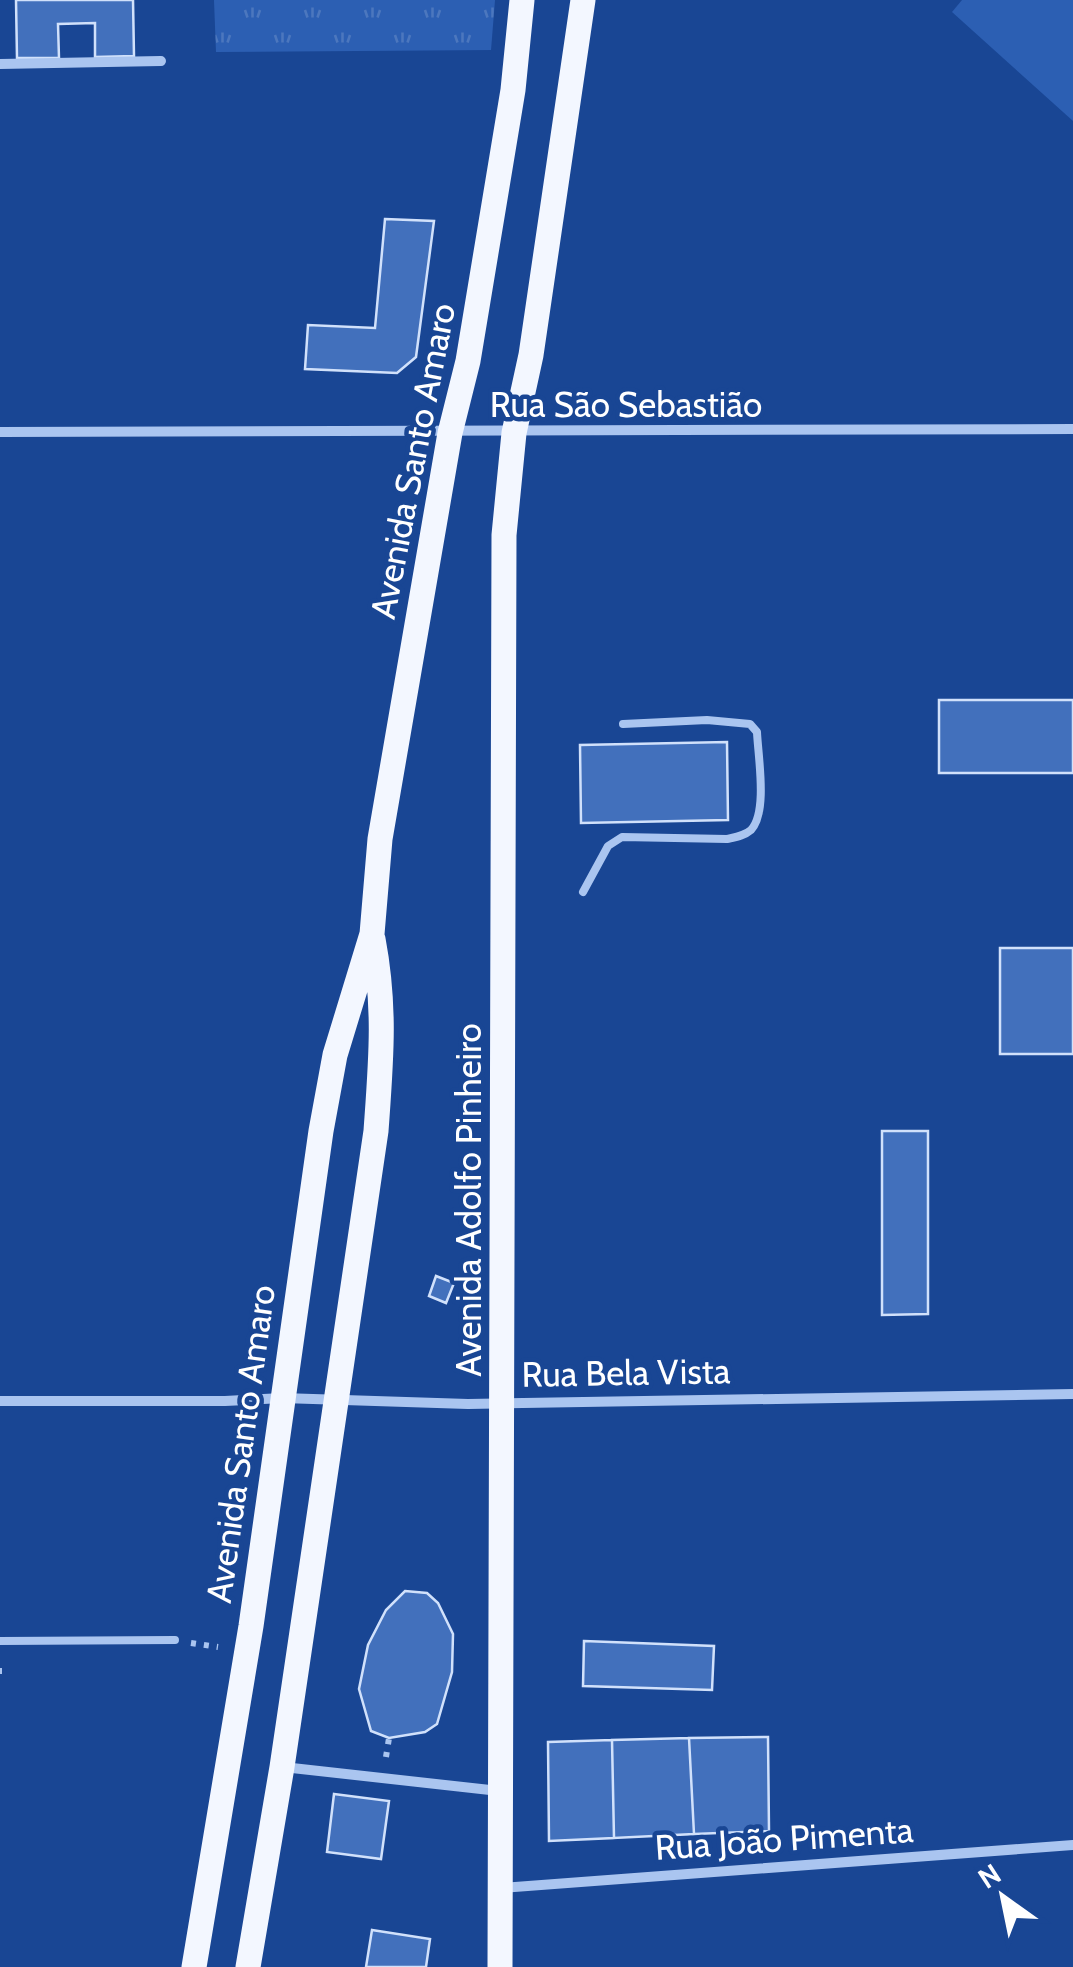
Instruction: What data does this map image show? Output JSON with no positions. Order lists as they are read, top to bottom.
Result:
{
  "streets": {
    "main road": ["Avenida Santo Amaro", "Avenida Adolfo Pinheiro"],
    "street": ["Rua São Sebastião", "Rua Bela Vista", "Rua João Pimenta"]
  },
  "crossings": [
    ["Rua São Sebastião", "Avenida Santo Amaro"],
    ["Rua São Sebastião", "Avenida Adolfo Pinheiro"],
    ["Avenida Santo Amaro", "Rua Bela Vista"],
    ["Avenida Adolfo Pinheiro", "Rua Bela Vista"],
    ["Avenida Adolfo Pinheiro", "Rua João Pimenta"]
  ],
  "north": "top left"
}
